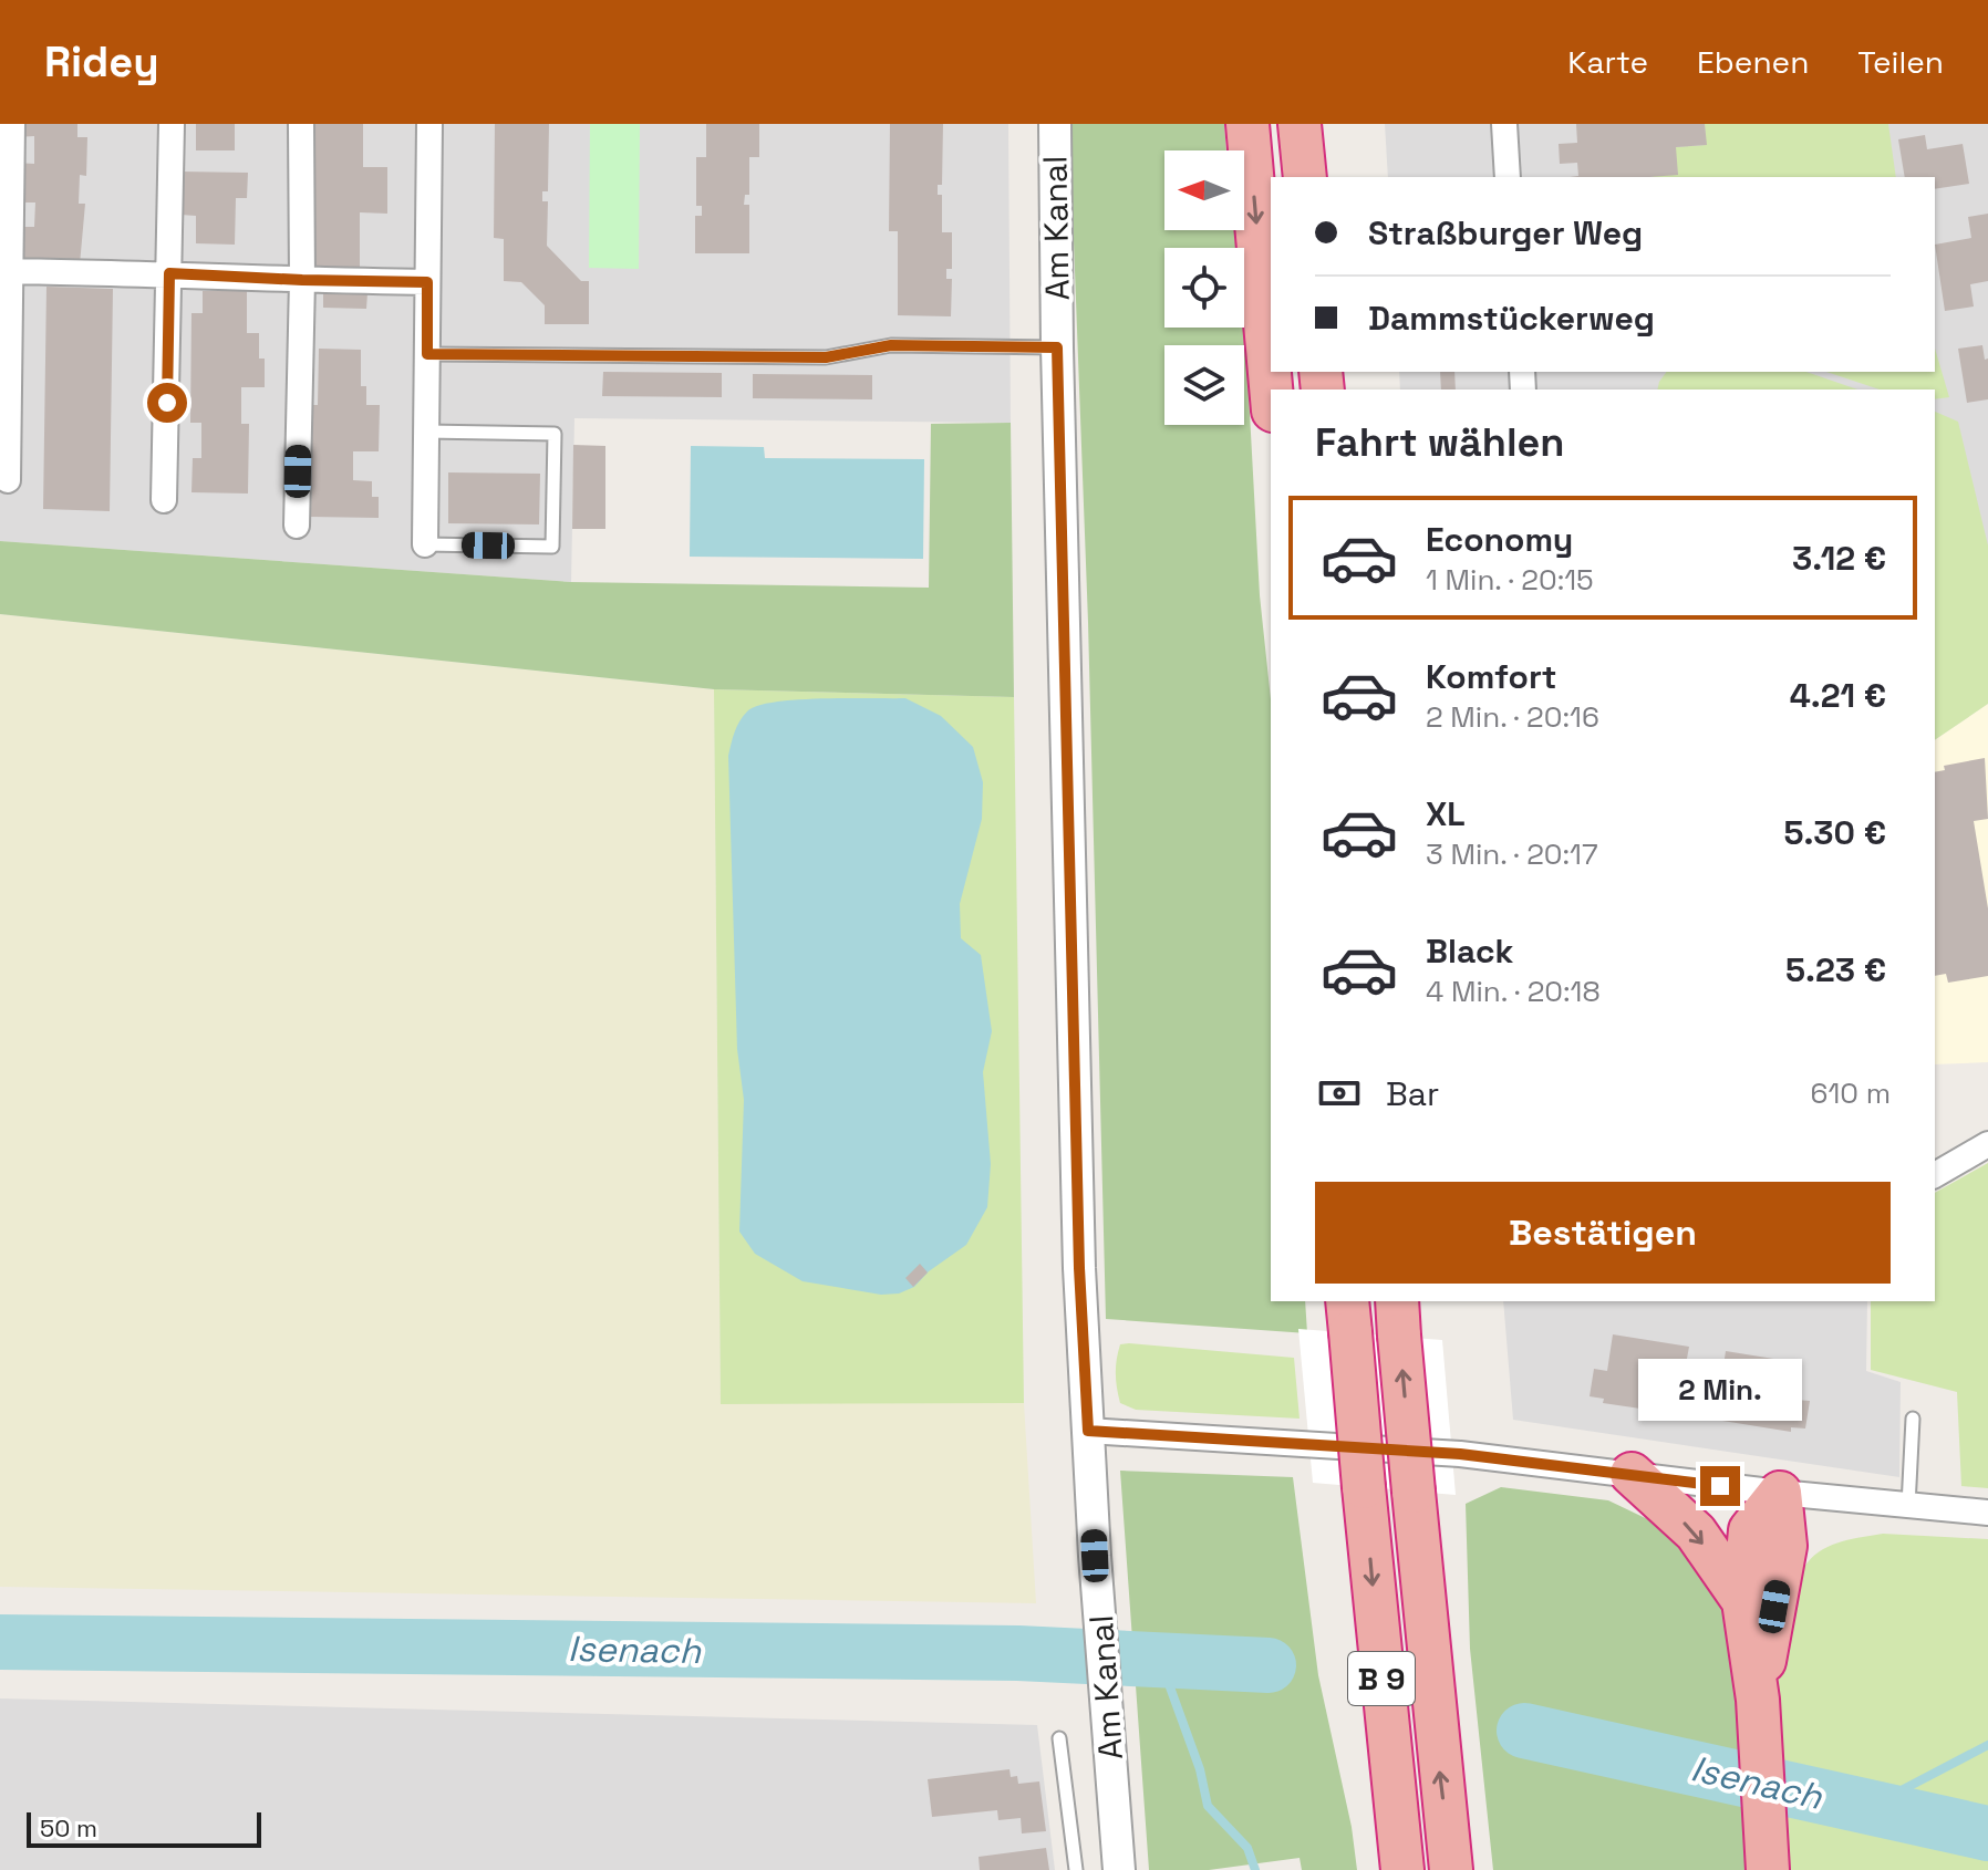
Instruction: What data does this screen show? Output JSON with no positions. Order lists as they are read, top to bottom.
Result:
{
  "streets": {
    "highway": ["B 9"],
    "street": ["Am Kanal"]
  },
  "water": ["Isenach"],
  "scale_bar": "50 m",
  "north": "left",
  "page": {
    "header": "Ridey",
    "nav": ["Karte", "Ebenen", "Teilen"],
    "banner": ["Straßburger Weg", "Dammstückerweg"],
    "heading": "Fahrt wählen",
    "list": [
      {
        "name": "Economy",
        "note": "1 Min. · 20:15",
        "value": "3.12 €"
      },
      {
        "name": "Komfort",
        "note": "2 Min. · 20:16",
        "value": "4.21 €"
      },
      {
        "name": "XL",
        "note": "3 Min. · 20:17",
        "value": "5.30 €"
      },
      {
        "name": "Black",
        "note": "4 Min. · 20:18",
        "value": "5.23 €"
      }
    ],
    "pay": ["Bar", "610 m"],
    "buttons": "Bestätigen",
    "bubble": "2 Min.",
    "scale": "50 m"
  }
}
